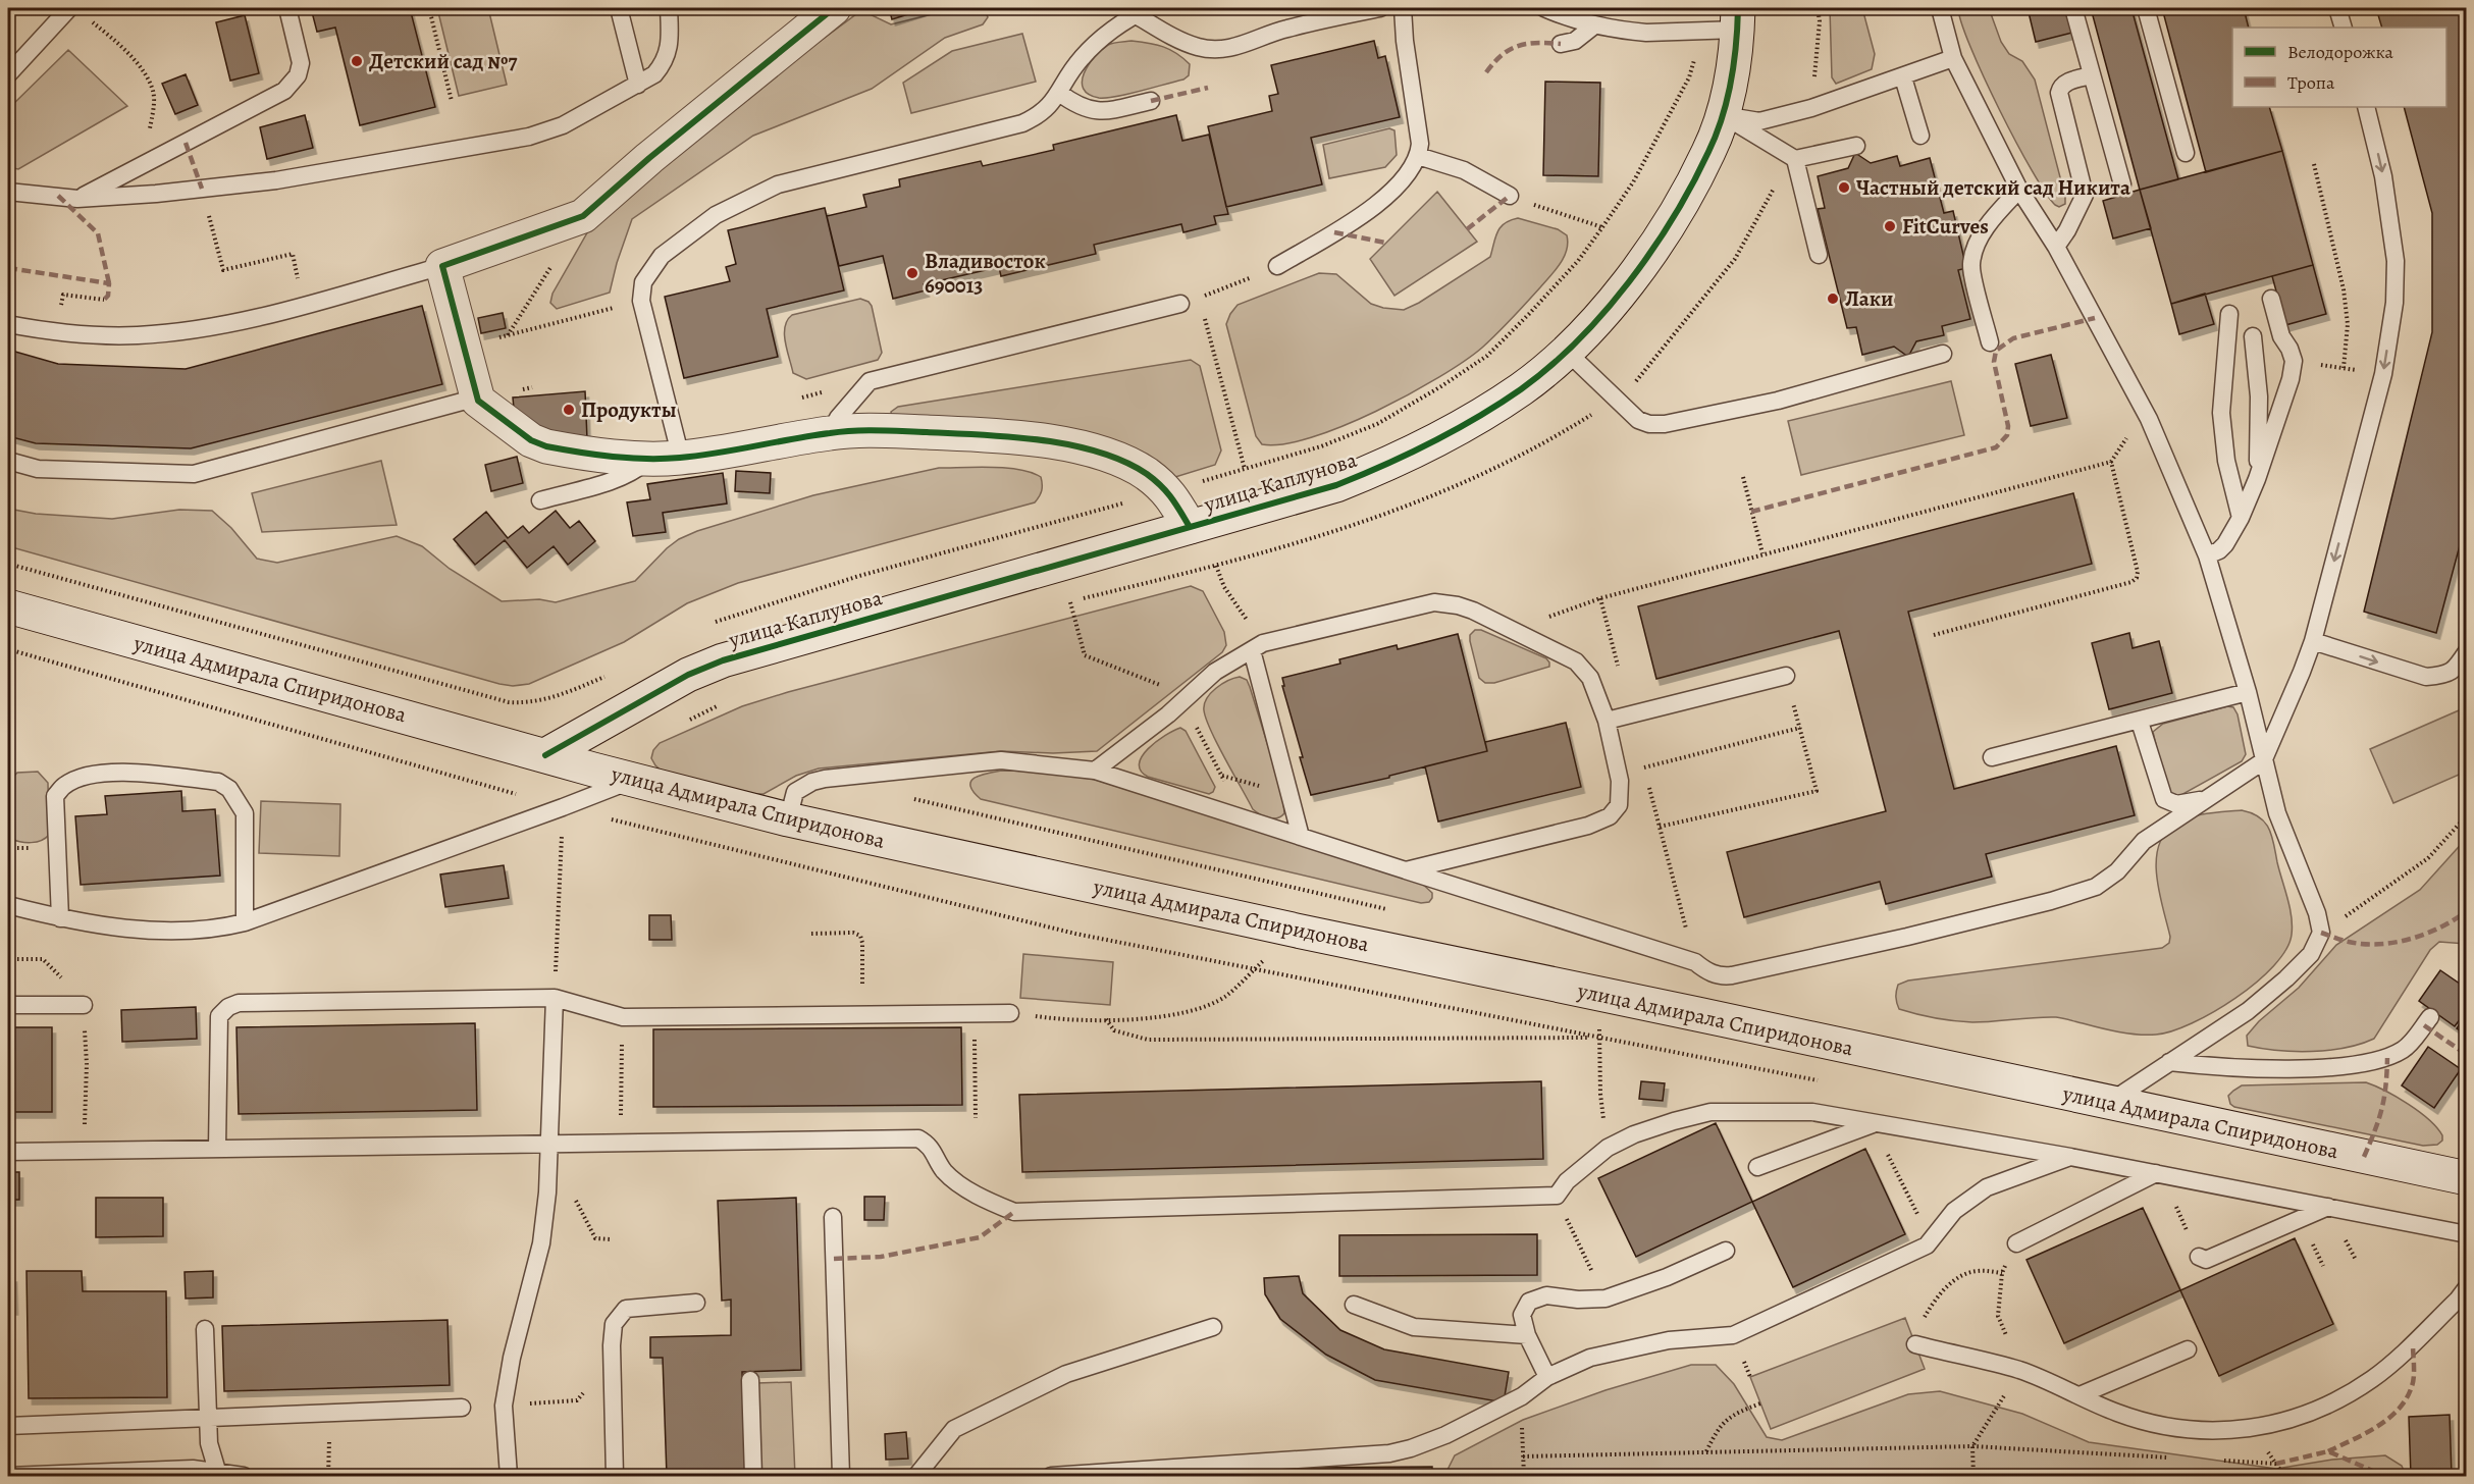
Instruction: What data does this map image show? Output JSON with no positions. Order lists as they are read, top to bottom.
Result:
{
  "streets": {
    "street": ["улица Каплунова", "улица Адмирала Спиридонова"]
  },
  "crossings": [
    ["улица Каплунова", "улица Адмирала Спиридонова"]
  ],
  "places": [
    "Детский сад №7",
    "Частный детский сад Никита",
    "FitCurves",
    "Владивосток 690013",
    "Лаки",
    "Продукты"
  ],
  "legend": ["Велодорожка", "Тропа"]
}
